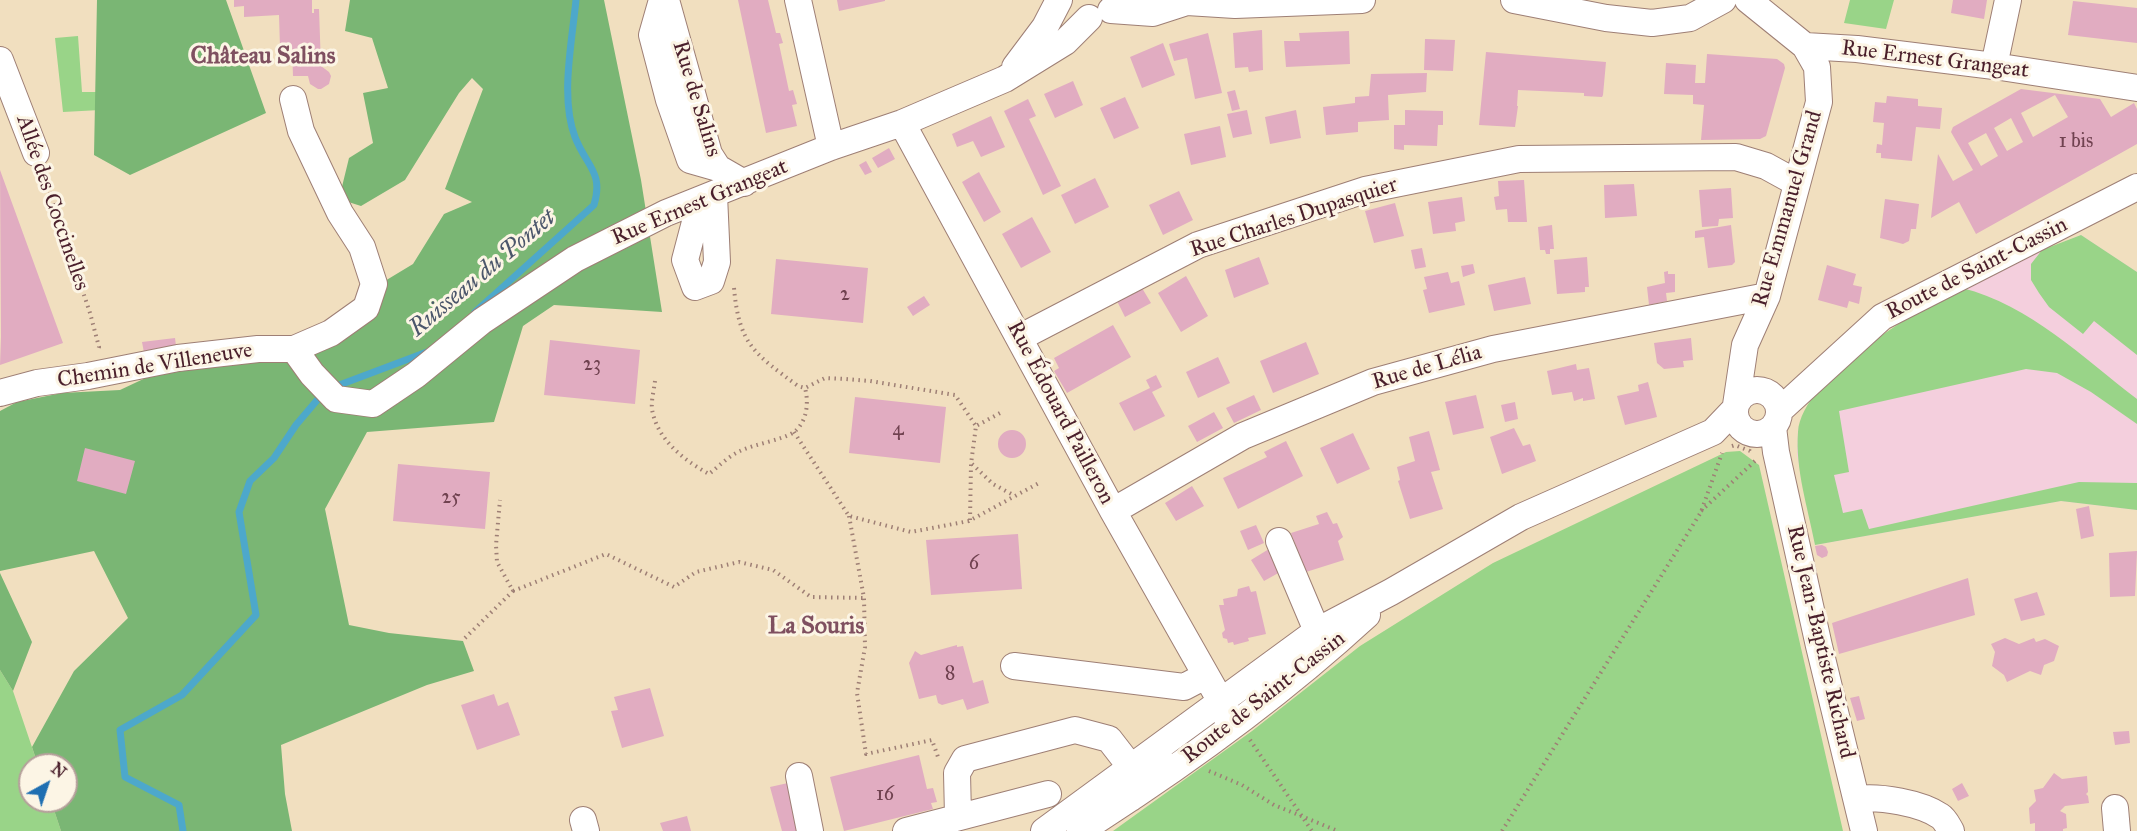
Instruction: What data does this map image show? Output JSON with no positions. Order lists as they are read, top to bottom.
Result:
{
  "streets": {
    "street": [
      "Rue Ernest Grangeat",
      "Rue de Salins",
      "Allée des Coccinelles",
      "Rue Emmanuel Grand",
      "Rue Charles Dupasquier",
      "Route de Saint-Cassin",
      "Chemin de Villeneuve",
      "Rue de Lélia",
      "Rue Édouard Pailleron",
      "Rue Jean-Baptiste Richard"
    ]
  },
  "crossings": [
    ["Rue Ernest Grangeat", "Rue de Salins"],
    ["Rue Ernest Grangeat", "Rue Emmanuel Grand"],
    ["Rue Ernest Grangeat", "Chemin de Villeneuve"],
    ["Rue Ernest Grangeat", "Rue Édouard Pailleron"],
    ["Allée des Coccinelles", "Chemin de Villeneuve"],
    ["Rue Emmanuel Grand", "Rue Charles Dupasquier"],
    ["Rue Emmanuel Grand", "Route de Saint-Cassin"],
    ["Rue Emmanuel Grand", "Rue de Lélia"],
    ["Rue Emmanuel Grand", "Rue Jean-Baptiste Richard"],
    ["Rue Charles Dupasquier", "Rue Édouard Pailleron"],
    ["Route de Saint-Cassin", "Rue Édouard Pailleron"],
    ["Route de Saint-Cassin", "Rue Jean-Baptiste Richard"],
    ["Rue de Lélia", "Rue Édouard Pailleron"]
  ],
  "districts": ["Château Salins", "La Souris"],
  "water": ["Ruisseau du Pontet"],
  "house_numbers": [
    "1 bis",
    "2",
    "23",
    "4",
    "25",
    "6",
    "8",
    "16"
  ],
  "north": "top right"
}
